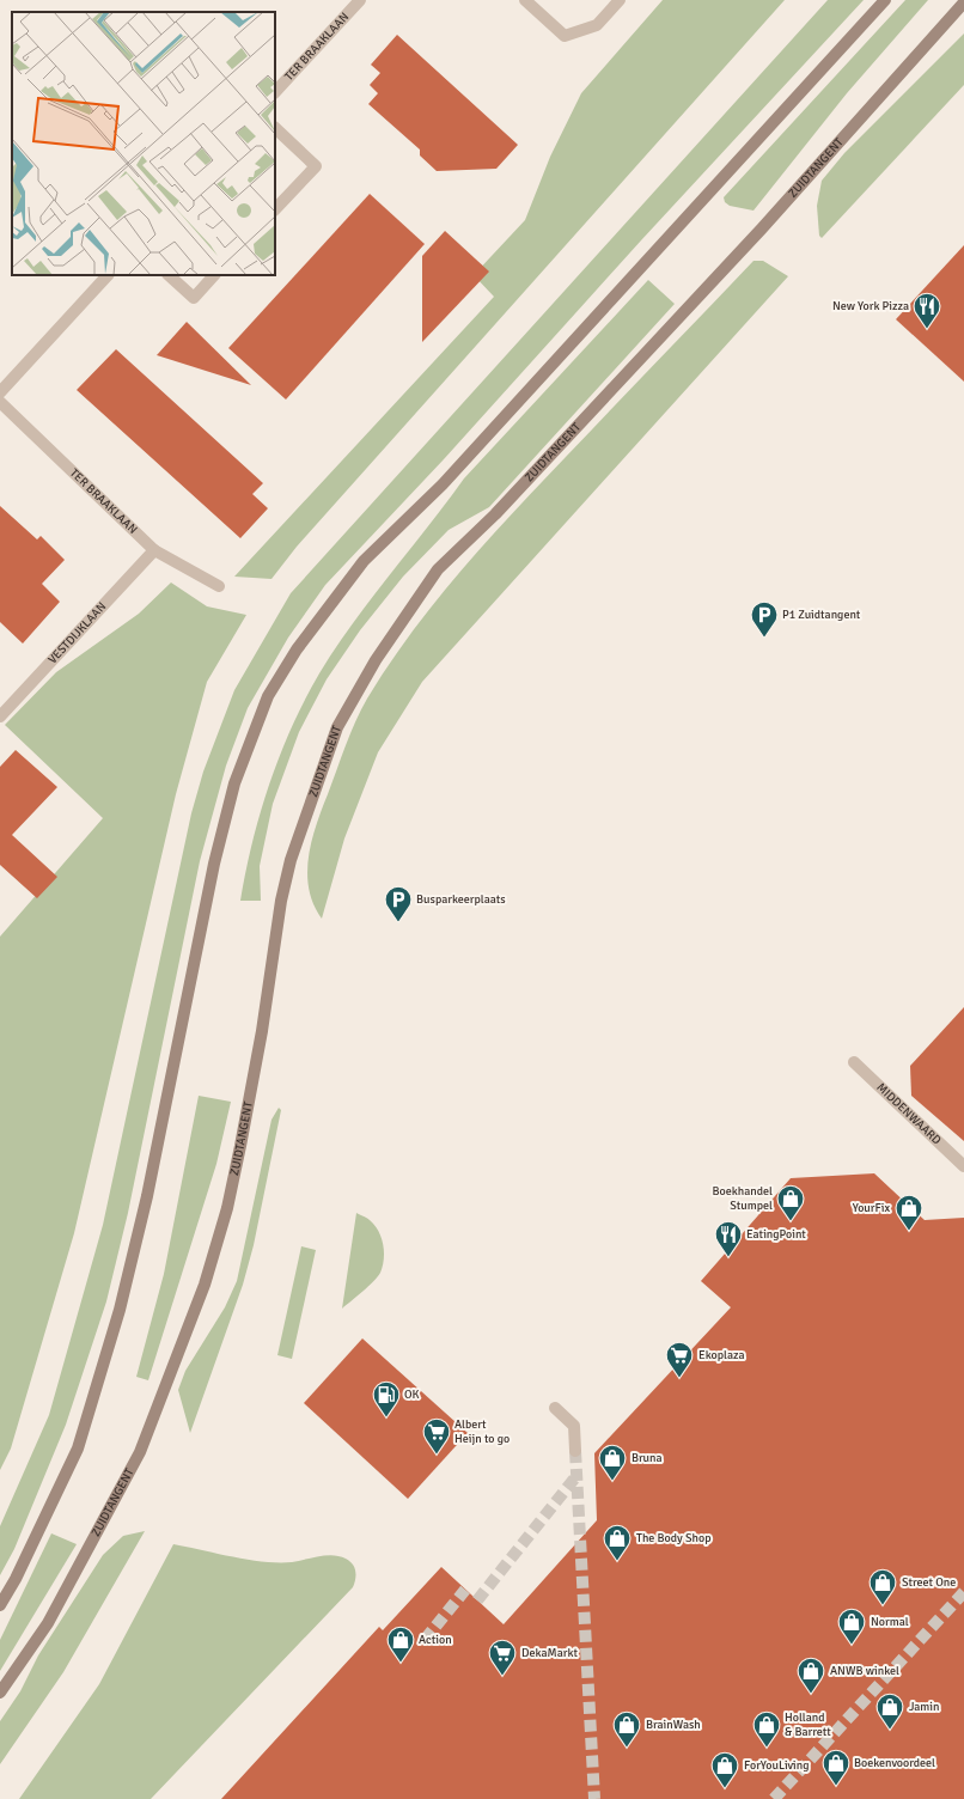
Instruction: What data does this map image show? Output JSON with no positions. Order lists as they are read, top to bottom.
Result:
{
  "streets": {
    "main road": ["ZUIDTANGENT"],
    "street": ["TER BRAAKLAAN", "VESTDIJKLAAN", "MIDDENWAARD"]
  },
  "crossings": [
    ["TER BRAAKLAAN", "VESTDIJKLAAN"]
  ],
  "places": {
    "restaurant": ["New York Pizza", "EatingPoint"],
    "parking": ["P1 Zuidtangent", "Busparkeerplaats"],
    "shop": [
      "Boekhandel Stumpel",
      "YourFix",
      "Bruna",
      "The Body Shop",
      "Street One",
      "Normal",
      "Action",
      "ANWB winkel",
      "Jamin",
      "BrainWash",
      "Holland & Barrett",
      "Boekenvoordeel",
      "ForYouLiving"
    ],
    "supermarket": ["Ekoplaza", "Albert Heijn to go", "DekaMarkt"],
    "fuel station": ["OK"]
  }
}
